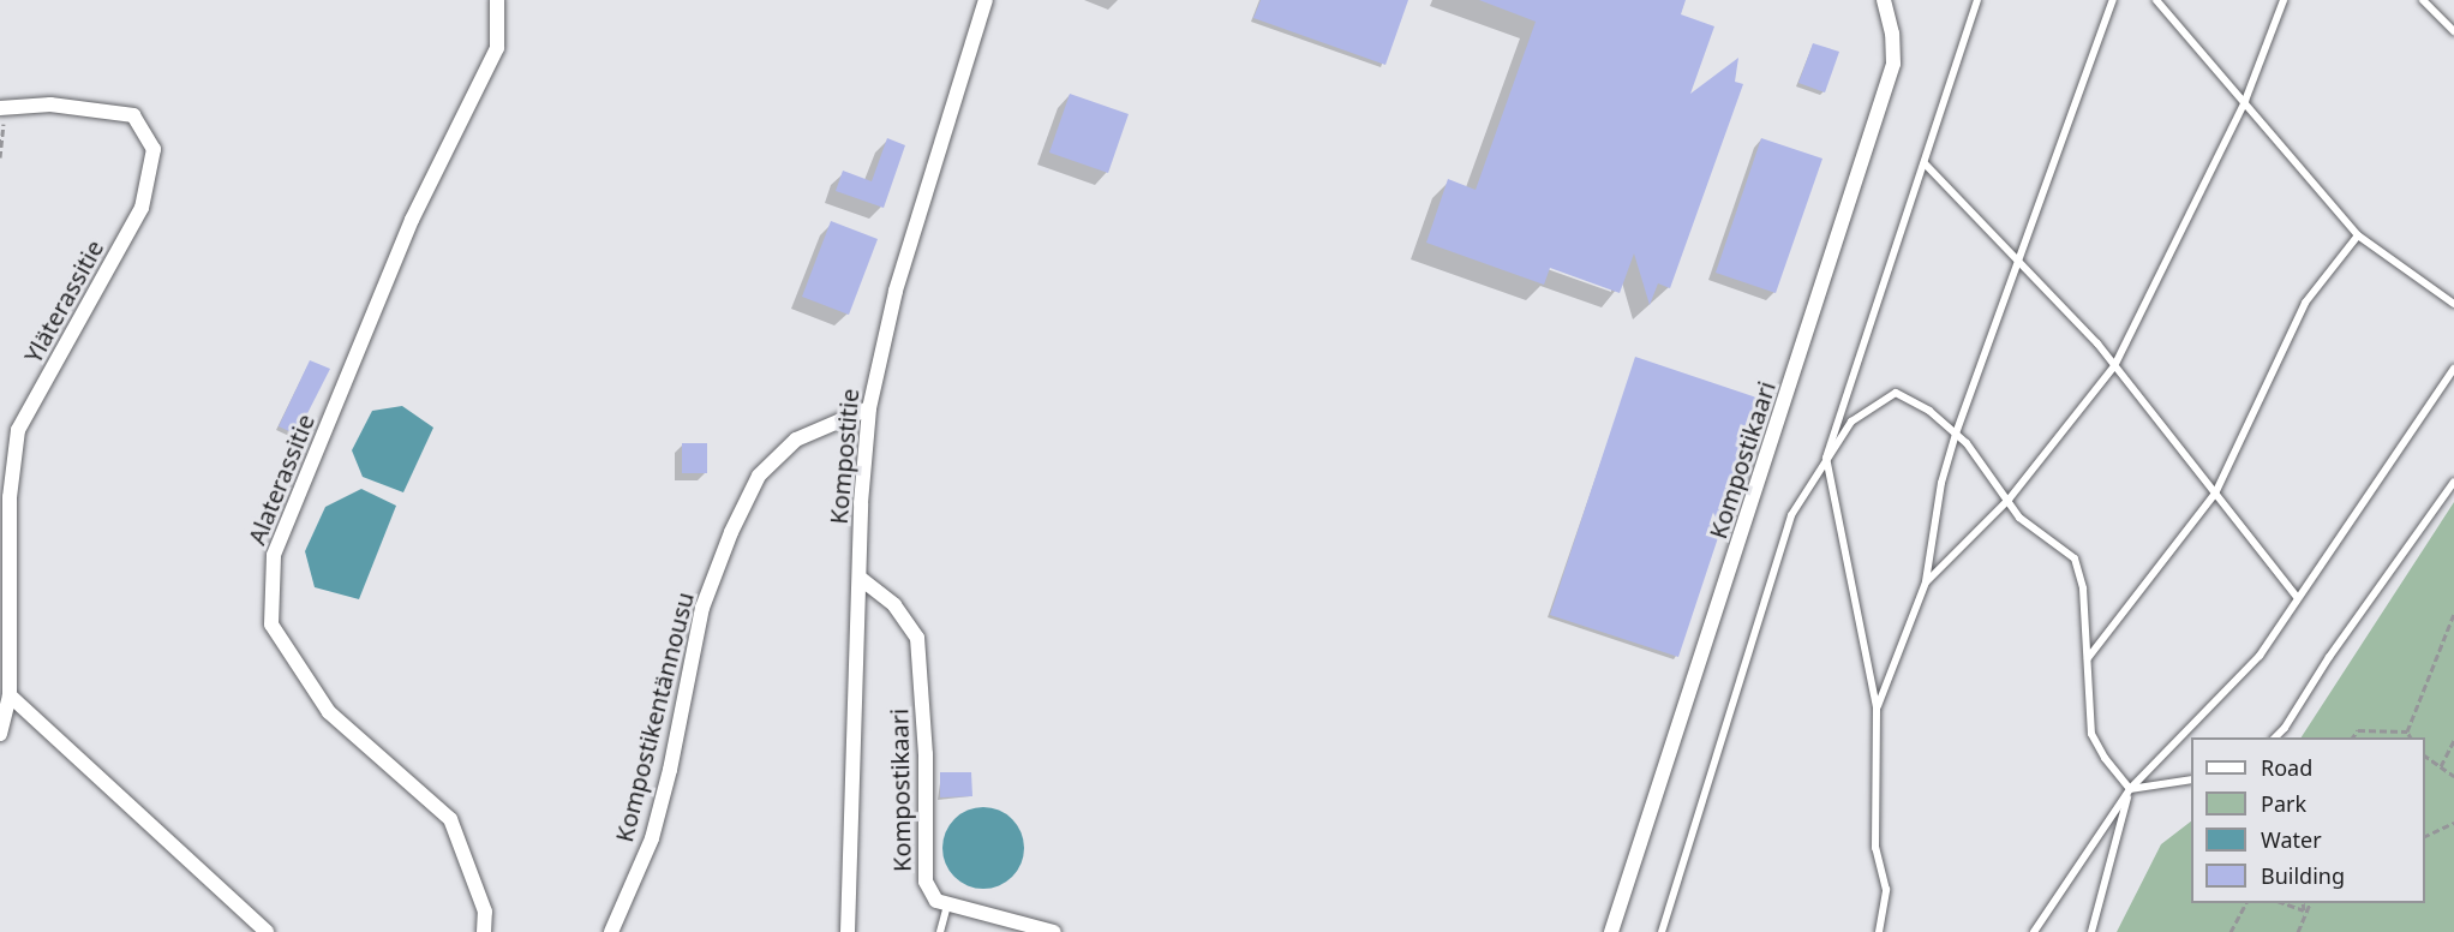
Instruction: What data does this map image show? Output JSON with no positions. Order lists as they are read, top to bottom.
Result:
{
  "streets": {
    "street": [
      "Yläterassitie",
      "Kompostitie",
      "Kompostikaari",
      "Alaterassitie",
      "Kompostikentännousu"
    ]
  },
  "crossings": [
    ["Kompostitie", "Kompostikaari"],
    ["Kompostitie", "Kompostikentännousu"]
  ],
  "legend": [
    "Road",
    "Park",
    "Water",
    "Building"
  ]
}
